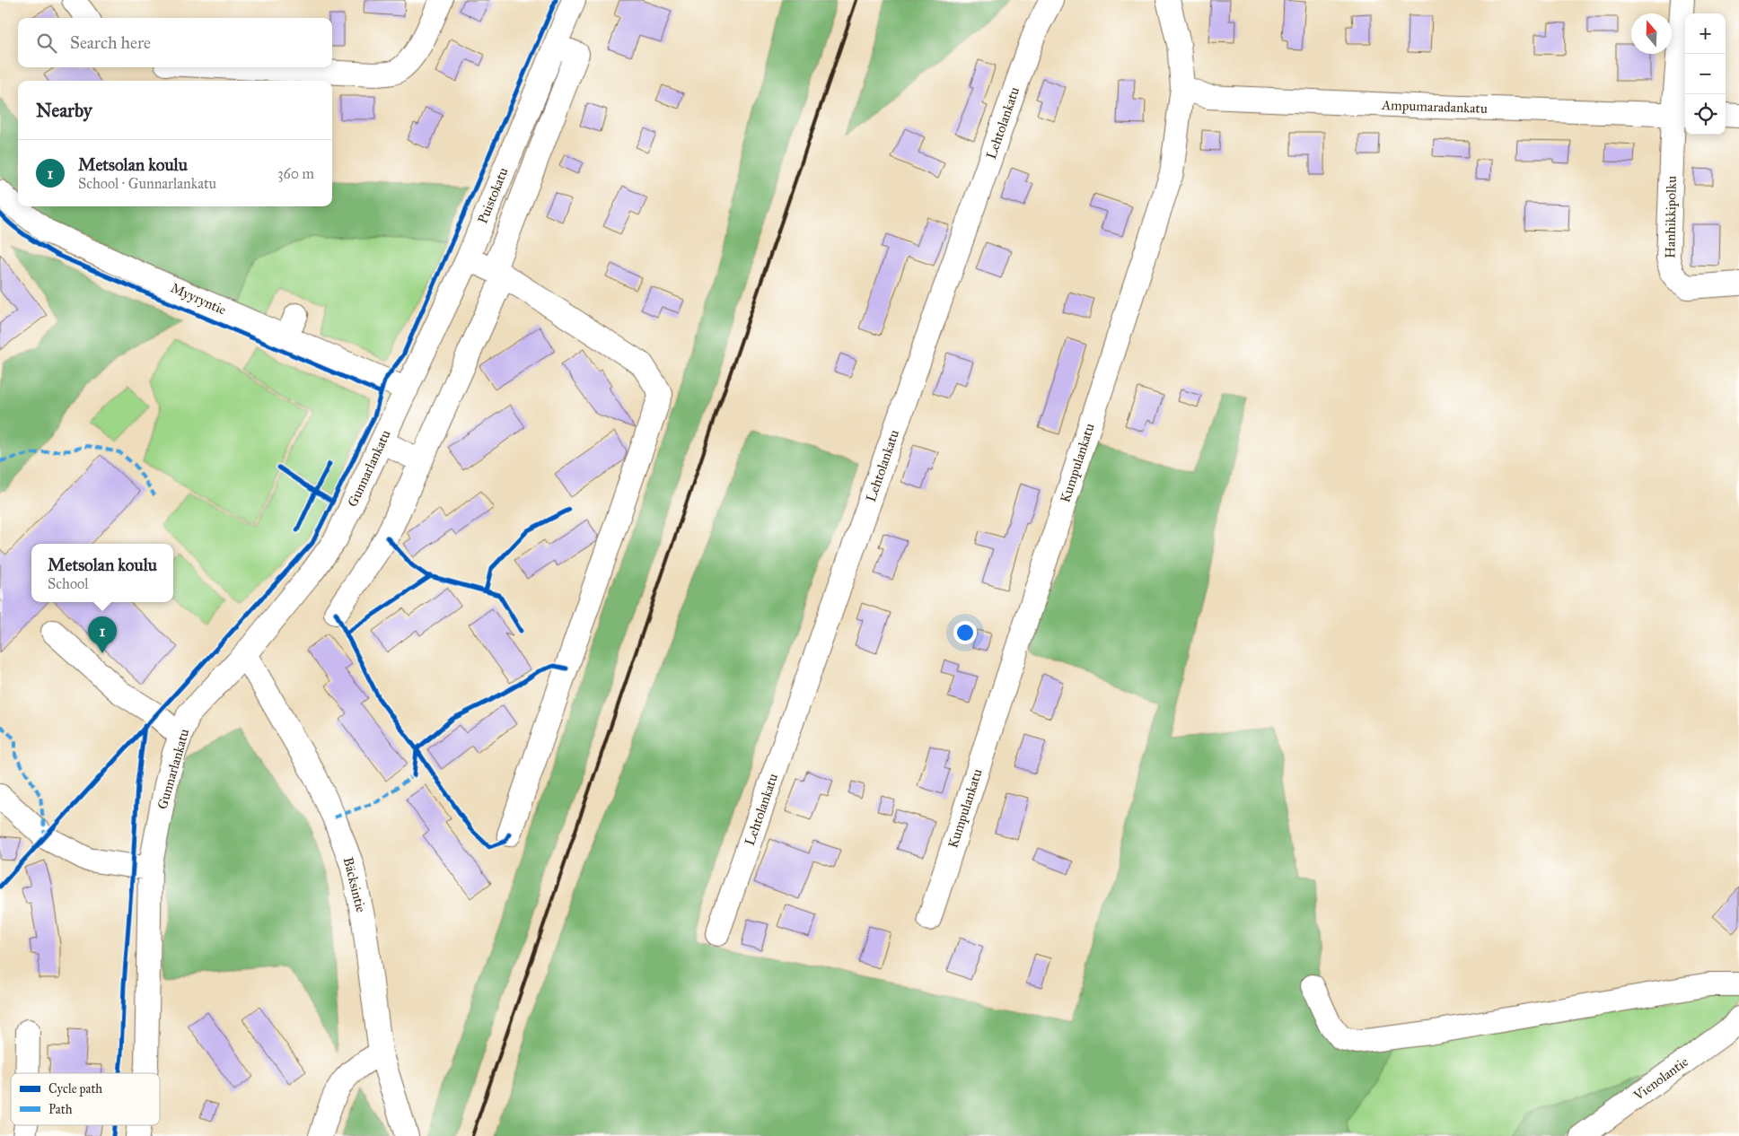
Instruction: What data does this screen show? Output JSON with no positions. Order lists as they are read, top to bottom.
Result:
{
  "streets": {
    "street": [
      "Ampumaradankatu",
      "Lehtolankatu",
      "Puistokatu",
      "Hanhikkipolku",
      "Myyryntie",
      "Kumpulankatu",
      "Gunnarlankatu",
      "Bäcksintie",
      "Vienolantie"
    ]
  },
  "crossings": [
    ["Ampumaradankatu", "Hanhikkipolku"],
    ["Ampumaradankatu", "Kumpulankatu"],
    ["Puistokatu", "Myyryntie"],
    ["Puistokatu", "Gunnarlankatu"],
    ["Myyryntie", "Gunnarlankatu"],
    ["Gunnarlankatu", "Bäcksintie"]
  ],
  "legend": ["Cycle path", "Path"],
  "north": "top",
  "page": {
    "map_buttons": ["+", "−"],
    "search": "Search here",
    "heading": "Nearby",
    "list": [
      {
        "mark": "1",
        "name": "Metsolan koulu",
        "note": "School · Gunnarlankatu",
        "value": "360 m"
      }
    ],
    "popup": ["Metsolan koulu", "School"],
    "pins": "1"
  }
}
